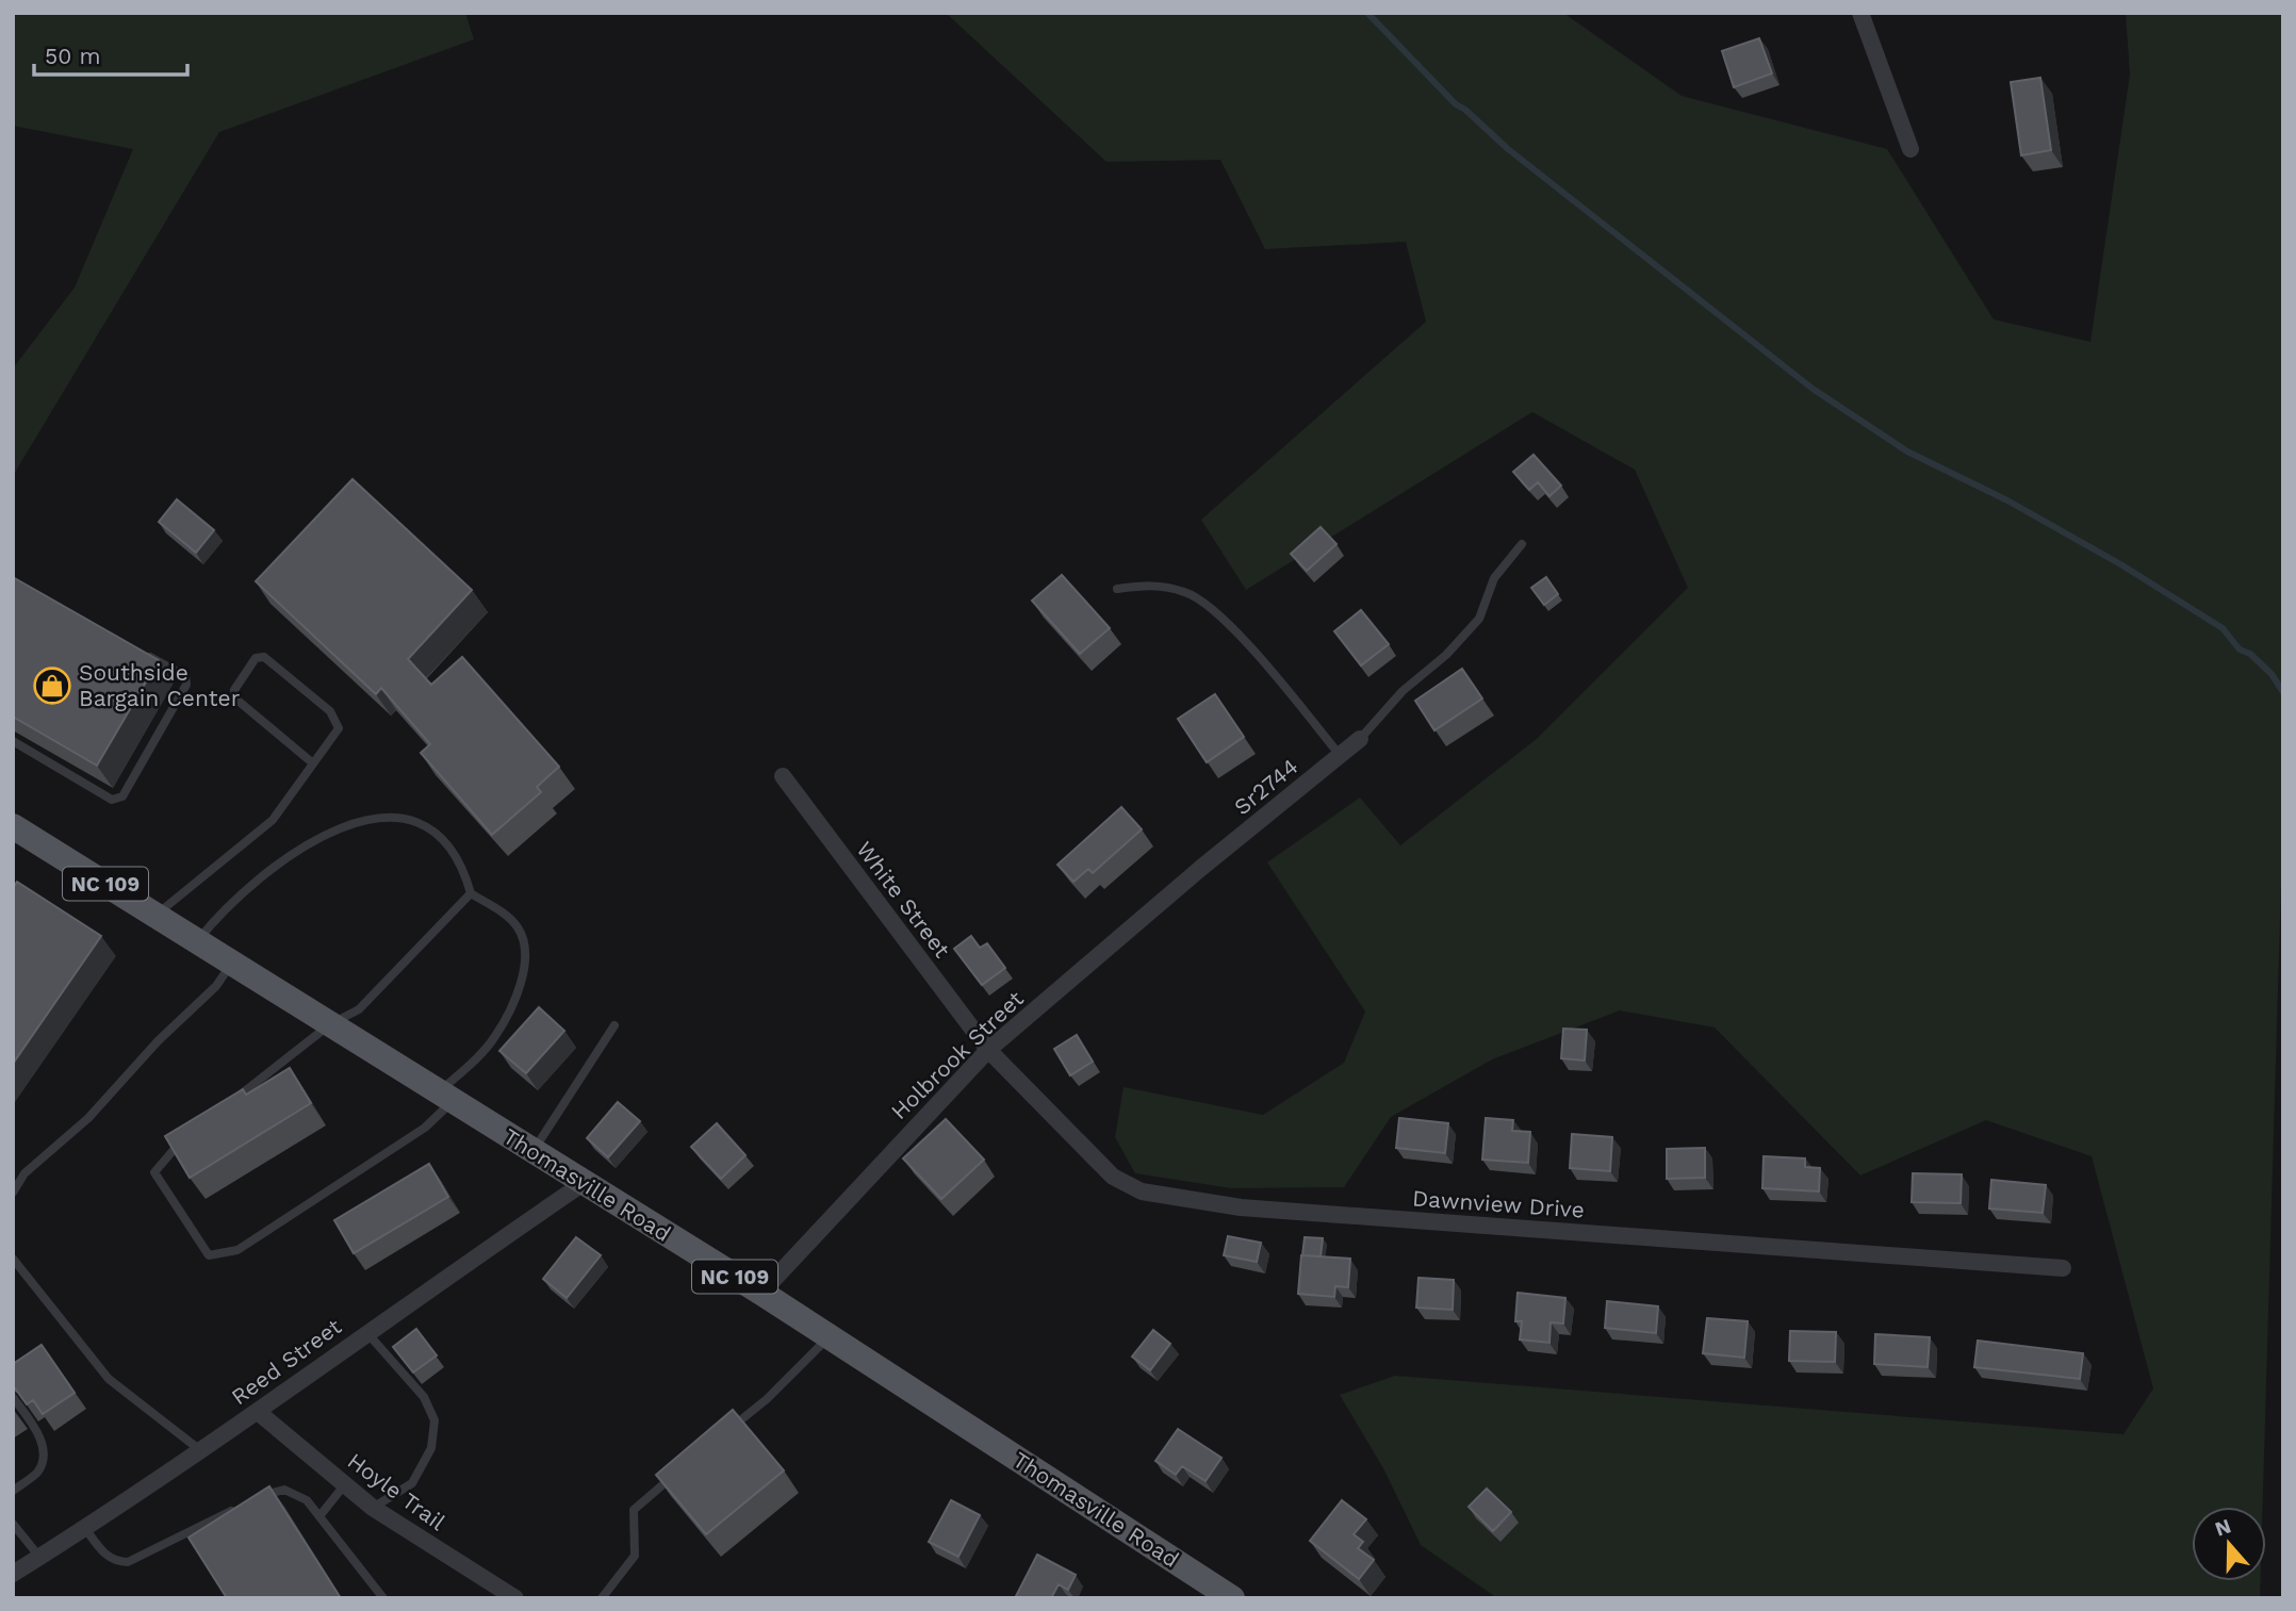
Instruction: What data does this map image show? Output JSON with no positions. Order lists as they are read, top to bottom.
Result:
{
  "streets": {
    "main road": ["NC 109", "Thomasville Road"],
    "street": [
      "Sr2744",
      "White Street",
      "Holbrook Street",
      "Dawnview Drive",
      "Reed Street",
      "Hoyle Trail"
    ]
  },
  "crossings": [
    ["Sr2744", "Holbrook Street"],
    ["White Street", "Holbrook Street"],
    ["White Street", "Dawnview Drive"],
    ["Holbrook Street", "Thomasville Road"],
    ["Holbrook Street", "Dawnview Drive"],
    ["Thomasville Road", "Reed Street"],
    ["Reed Street", "Hoyle Trail"]
  ],
  "places": {
    "shop": ["Southside Bargain Center"]
  },
  "scale_bar": "50 m",
  "north": "top"
}
